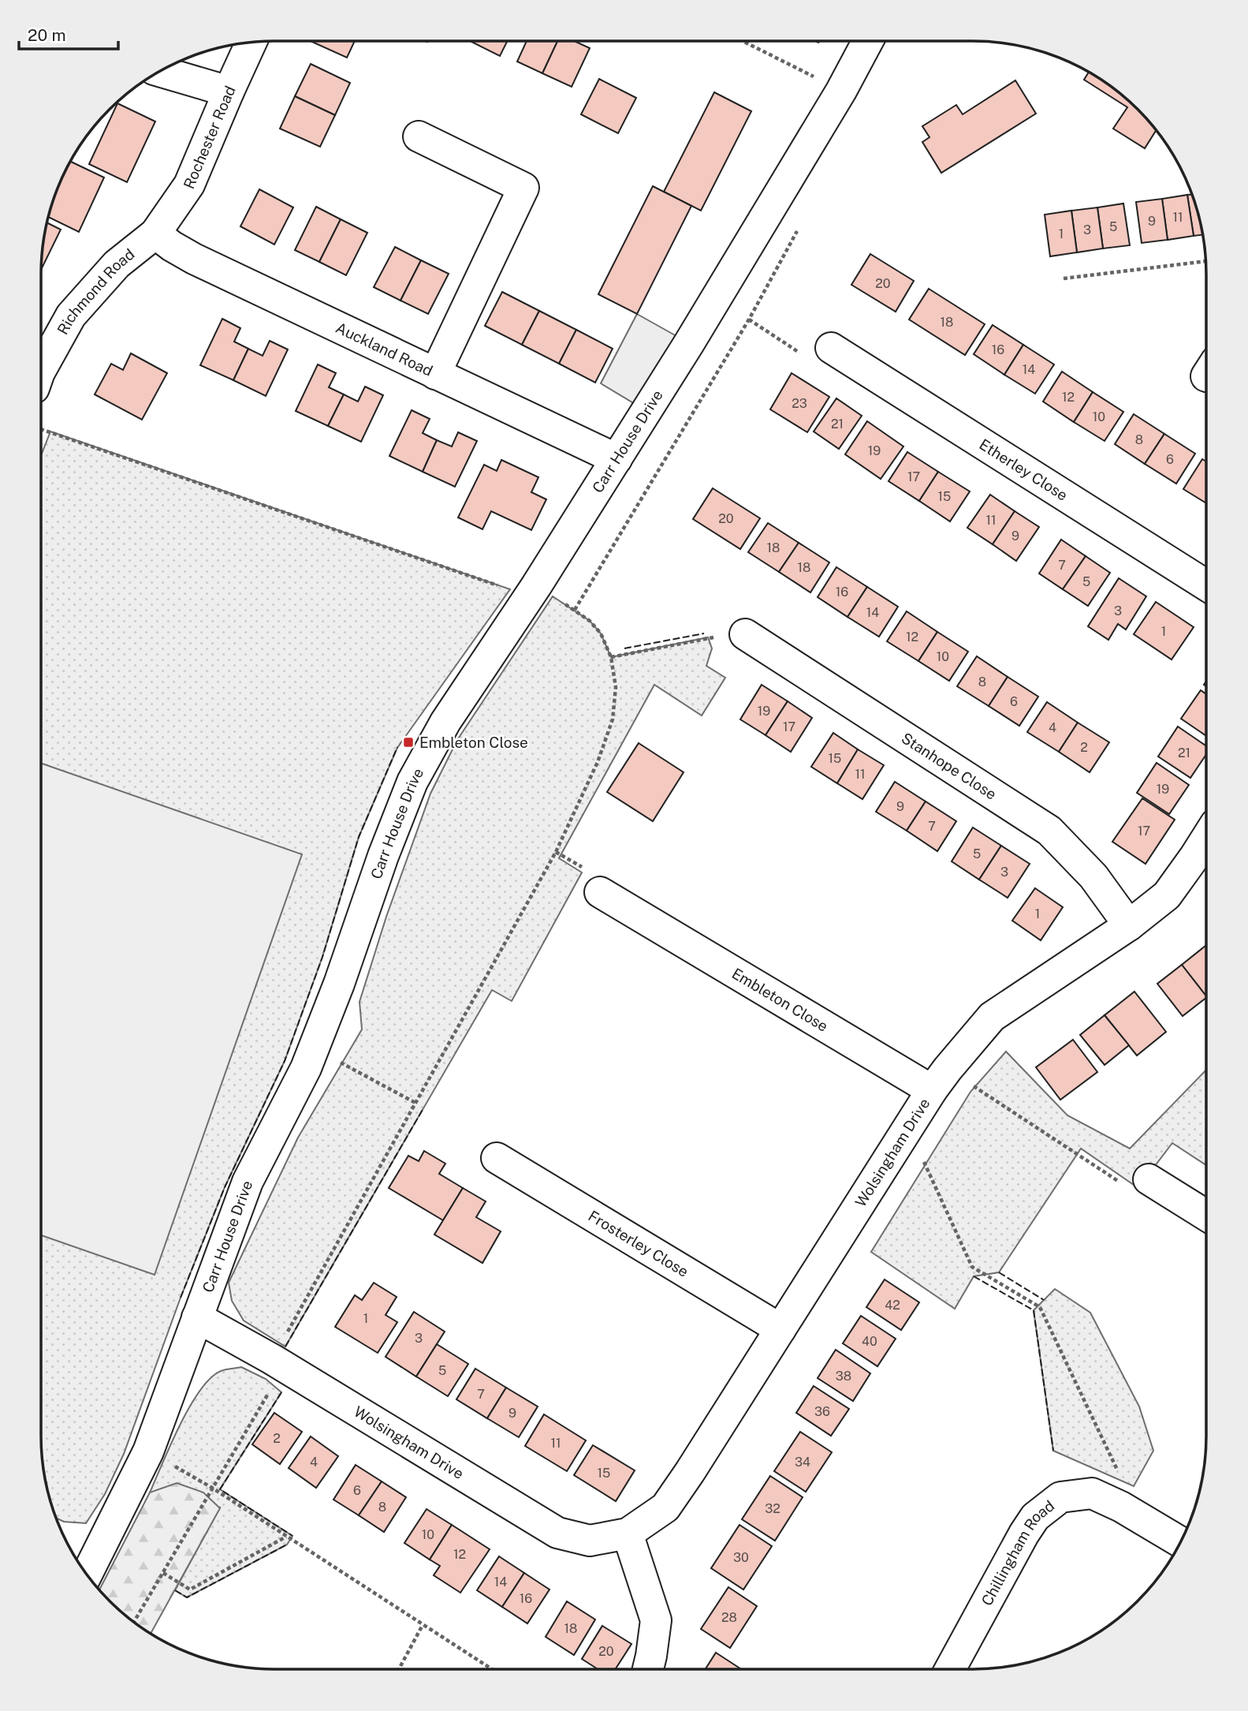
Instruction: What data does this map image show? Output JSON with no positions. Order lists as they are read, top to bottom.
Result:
{
  "streets": {
    "street": [
      "Rochester Road",
      "Richmond Road",
      "Auckland Road",
      "Carr House Drive",
      "Etherley Close",
      "Stanhope Close",
      "Embleton Close",
      "Wolsingham Drive",
      "Frosterley Close",
      "Chillingham Road"
    ]
  },
  "crossings": [
    ["Rochester Road", "Richmond Road"],
    ["Rochester Road", "Auckland Road"],
    ["Richmond Road", "Auckland Road"],
    ["Auckland Road", "Carr House Drive"],
    ["Carr House Drive", "Wolsingham Drive"],
    ["Stanhope Close", "Wolsingham Drive"],
    ["Embleton Close", "Wolsingham Drive"],
    ["Wolsingham Drive", "Frosterley Close"]
  ],
  "places": {
    "transit": ["Embleton Close"]
  },
  "house_numbers": [
    "11",
    "9",
    "5",
    "3",
    "1",
    "20",
    "18",
    "16",
    "14",
    "12",
    "23",
    "10",
    "21",
    "8",
    "19",
    "6",
    "17",
    "15",
    "20",
    "11",
    "9",
    "18",
    "7",
    "18",
    "5",
    "16",
    "3",
    "14",
    "1",
    "12",
    "10",
    "8",
    "6",
    "19",
    "17",
    "4",
    "2",
    "21",
    "15",
    "11",
    "19",
    "9",
    "7",
    "17",
    "5",
    "3",
    "1",
    "42",
    "1",
    "3",
    "40",
    "5",
    "38",
    "7",
    "36",
    "9",
    "2",
    "11",
    "4",
    "34",
    "15",
    "6",
    "8",
    "32",
    "10",
    "12",
    "30",
    "14",
    "16",
    "28",
    "18",
    "20"
  ],
  "scale_bar": "20 m"
}
